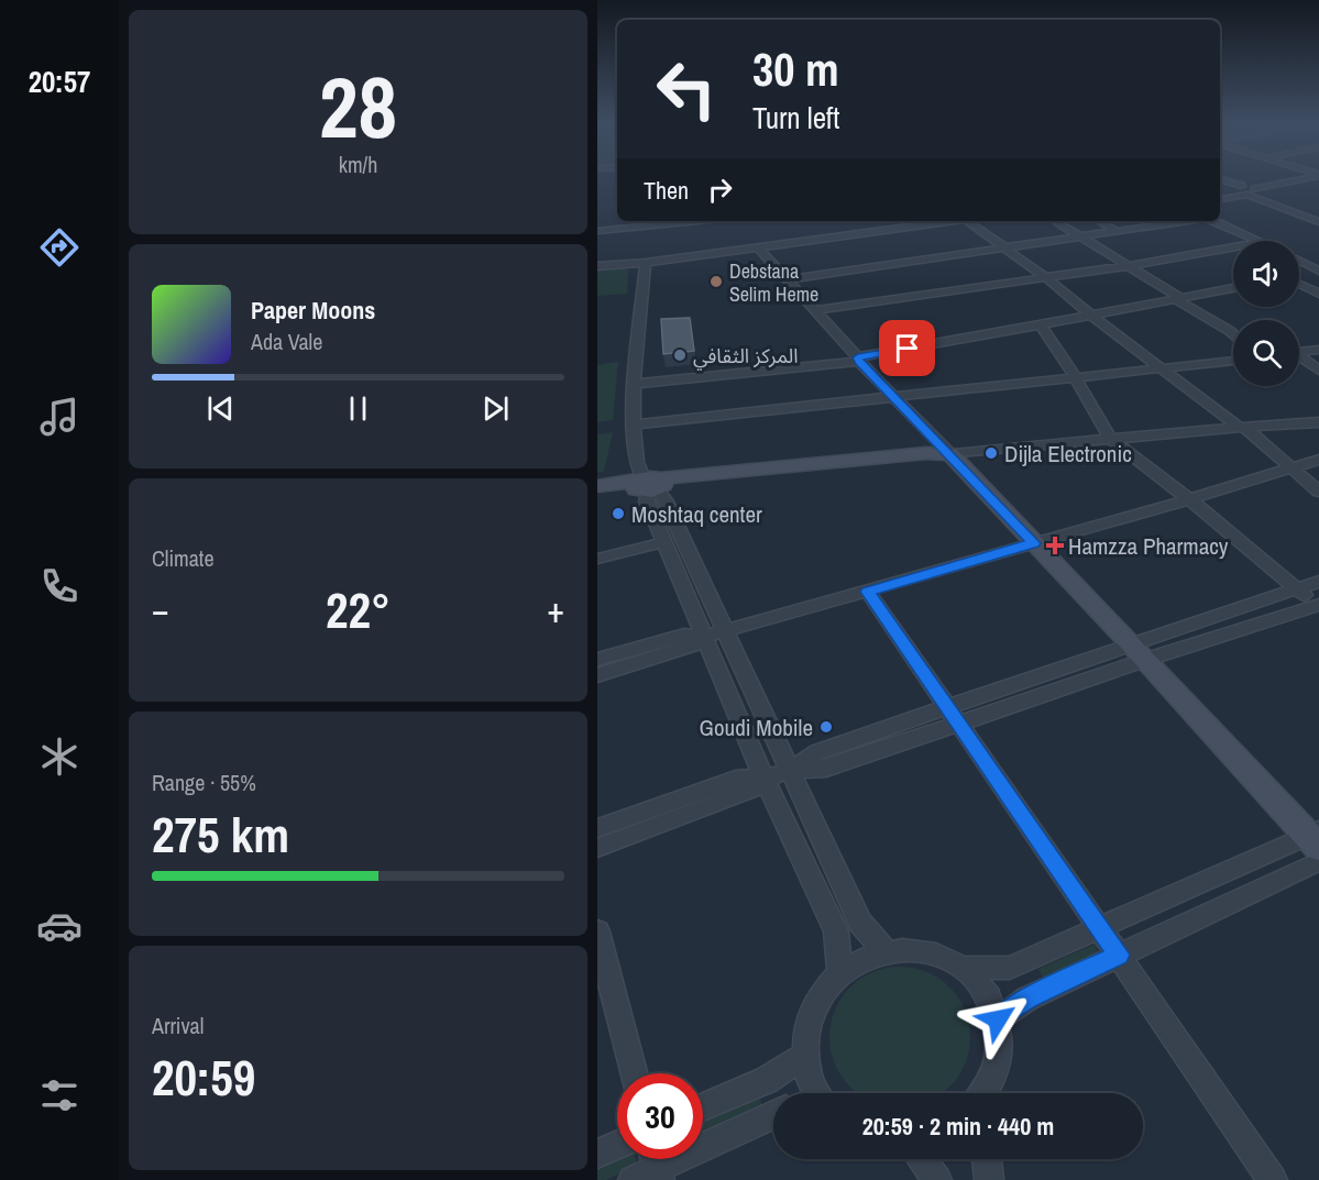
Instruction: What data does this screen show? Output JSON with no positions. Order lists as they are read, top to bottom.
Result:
{
  "places": {
    "other": [
      "Debstana Selim Heme",
      "المركز الثقافي",
      "Dijla Electronic",
      "Moshtaq center",
      "Goudi Mobile"
    ],
    "health": ["Hamzza Pharmacy"]
  },
  "page": {
    "tabs": "20:57",
    "tile": [
      ["28", "km/h"],
      "Climate",
      ["Range · 55%", "275 km"],
      ["Arrival", "20:59"]
    ],
    "turn": ["30 m", "Turn left"],
    "then": "Then",
    "song": ["Paper Moons", "Ada Vale"],
    "heat": ["−", "22°", "+"],
    "limit": "30",
    "trip": "20:59 · 2 min · 440 m"
  }
}
